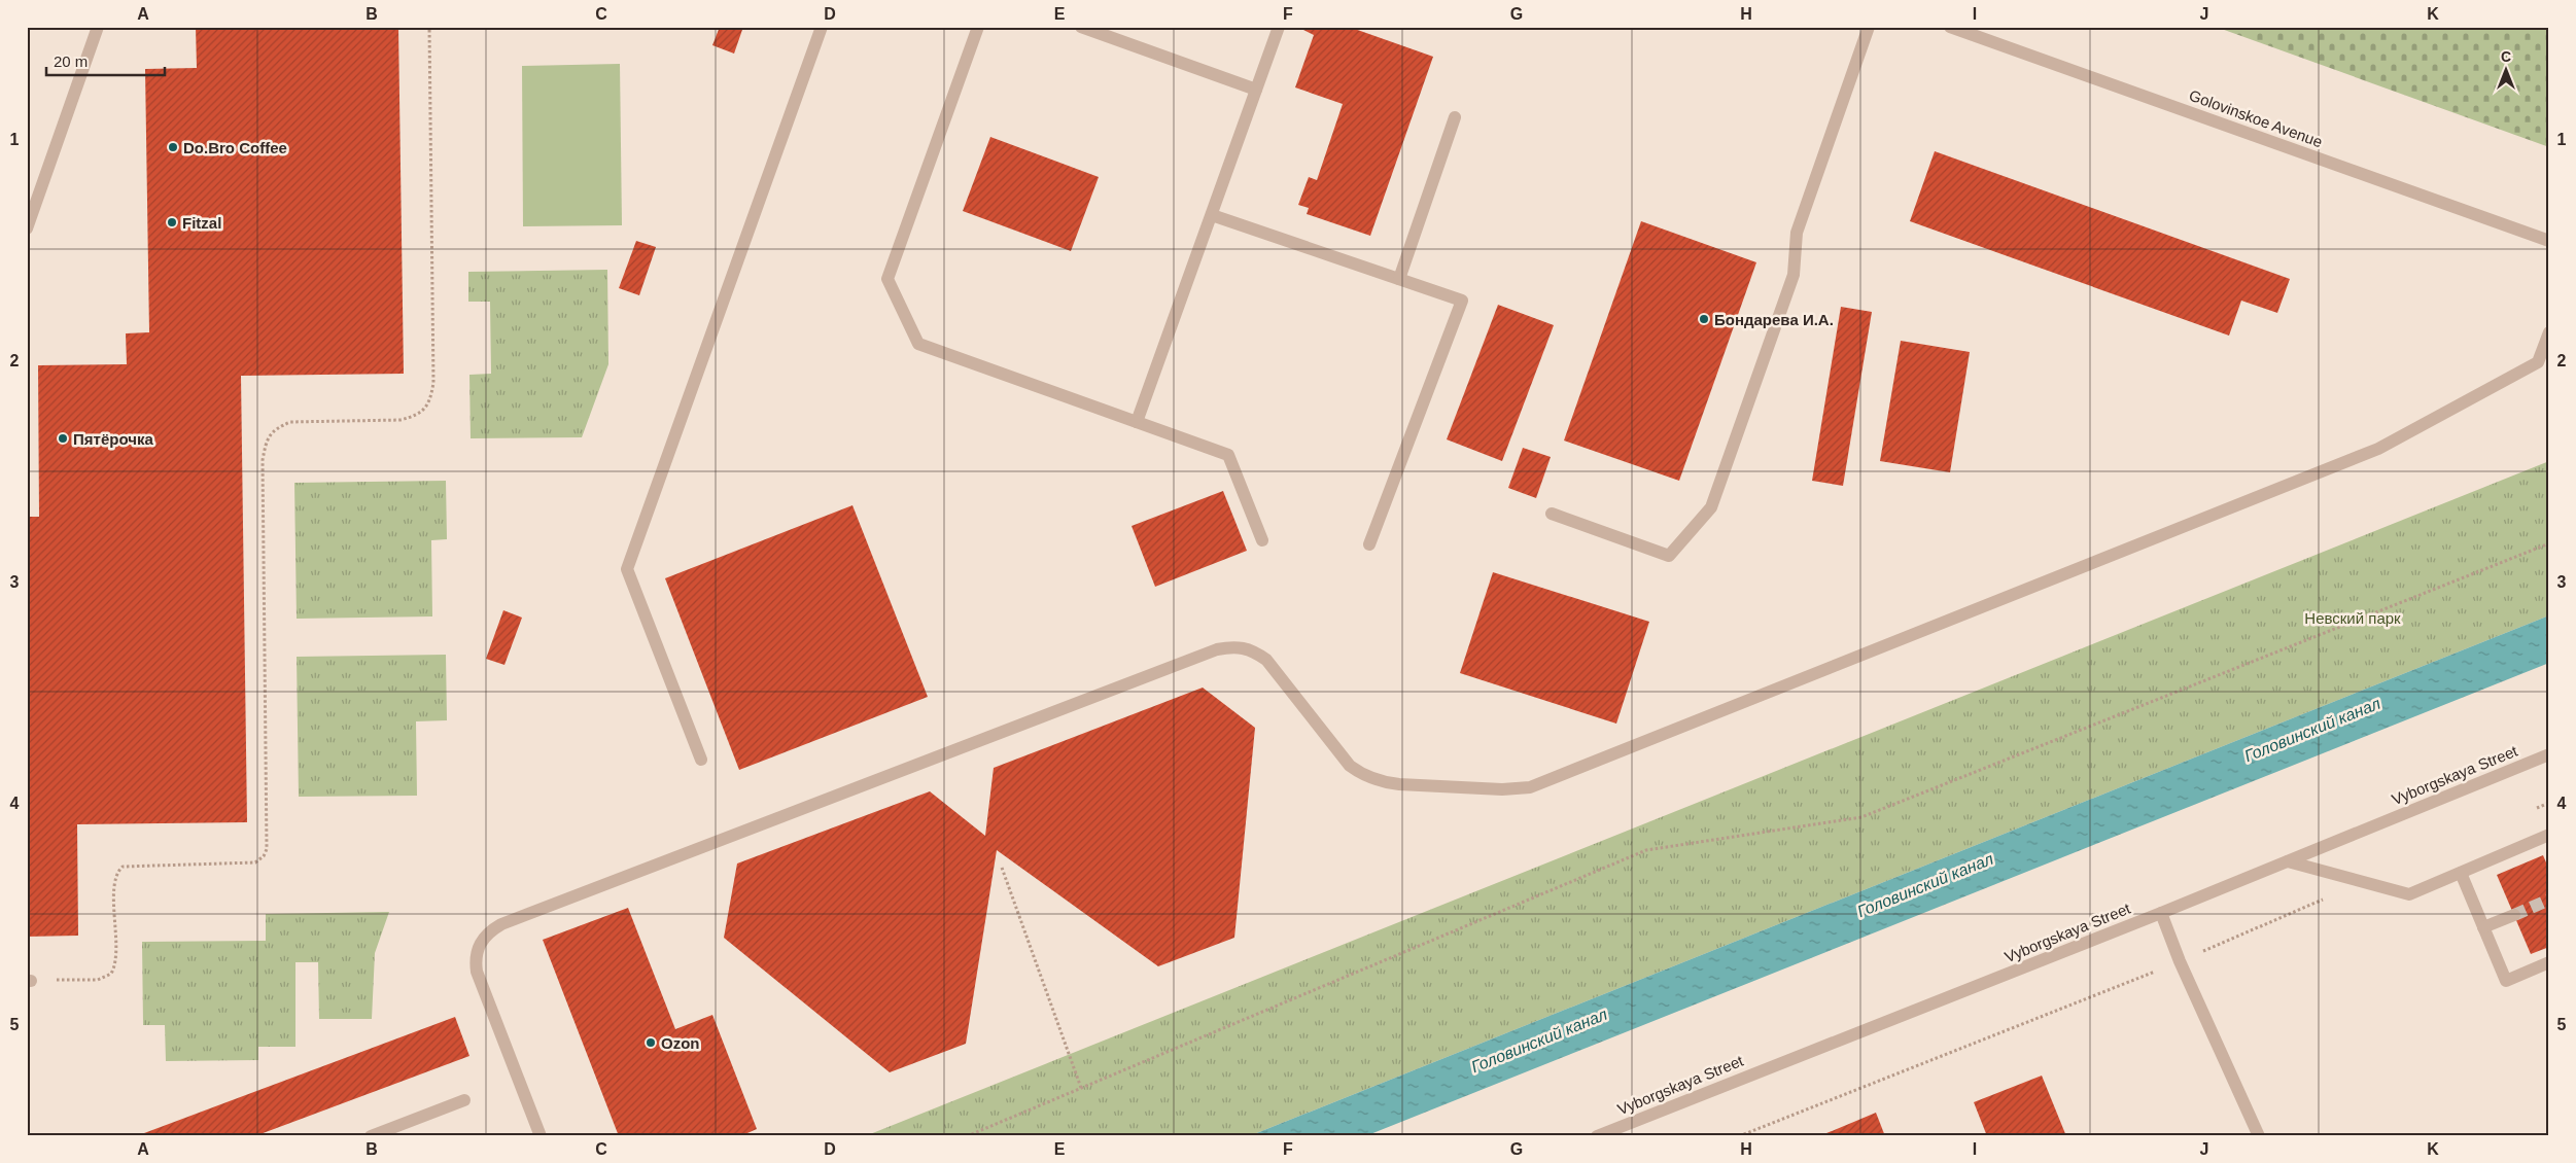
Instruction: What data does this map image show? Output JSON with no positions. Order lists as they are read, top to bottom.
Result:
{
  "streets": {
    "street": ["Golovinskoe Avenue", "Vyborgskaya Street"]
  },
  "water": ["Головинский канал"],
  "parks": ["Невский парк"],
  "places": [
    "Do.Bro Coffee",
    "Fitzal",
    "Бондарева И.А.",
    "Пятёрочка",
    "Ozon"
  ],
  "scale_bar": "20 m",
  "north": "top",
  "grid": {
    "columns": [
      "A",
      "B",
      "C",
      "D",
      "E",
      "F",
      "G",
      "H",
      "I",
      "J",
      "K"
    ],
    "rows": [
      "1",
      "2",
      "3",
      "4",
      "5"
    ]
  }
}
